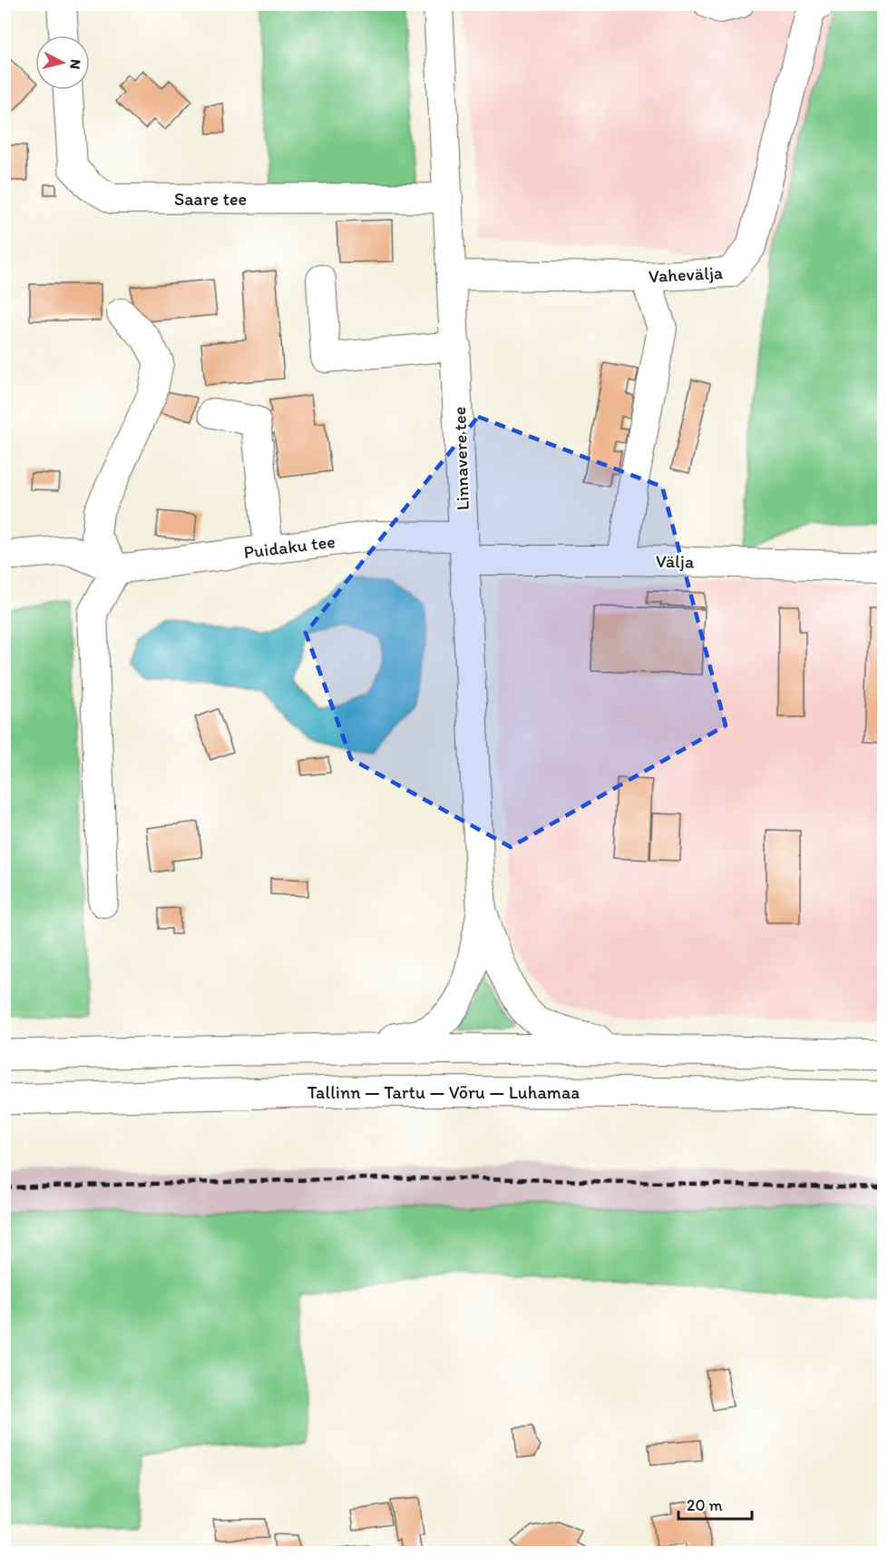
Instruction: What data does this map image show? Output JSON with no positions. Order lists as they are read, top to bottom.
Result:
{
  "streets": {
    "highway": ["Tallinn — Tartu — Võru — Luhamaa"],
    "street": [
      "Saare tee",
      "Vahevälja",
      "Linnavere tee",
      "Puidaku tee",
      "Välja"
    ]
  },
  "crossings": [
    ["Saare tee", "Linnavere tee"],
    ["Vahevälja", "Linnavere tee"],
    ["Linnavere tee", "Puidaku tee"],
    ["Linnavere tee", "Välja"],
    ["Puidaku tee", "Välja"]
  ],
  "scale_bar": "20 m",
  "north": "right"
}
